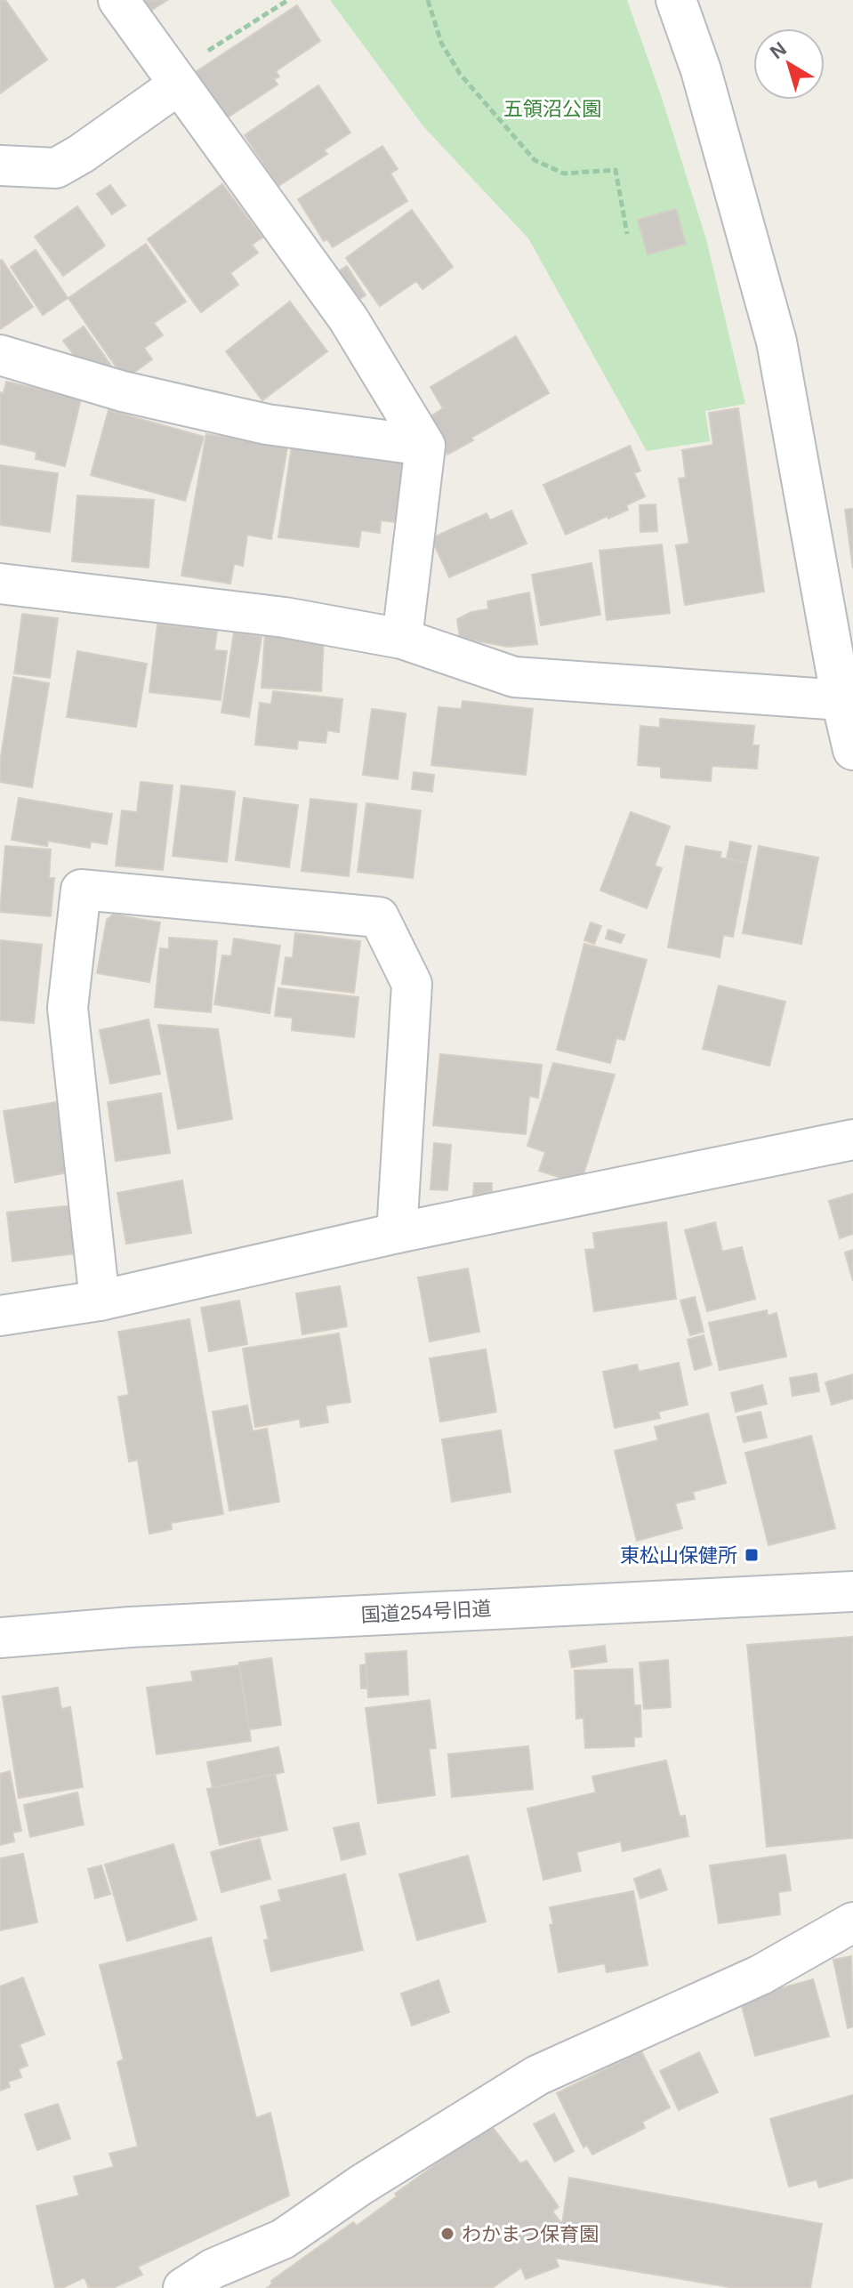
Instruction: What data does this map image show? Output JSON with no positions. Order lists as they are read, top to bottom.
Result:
{
  "streets": {
    "street": ["国道254号旧道"]
  },
  "parks": ["五領沼公園"],
  "places": {
    "transit": ["東松山保健所"],
    "other": ["わかまつ保育園"]
  },
  "north": "top left"
}
